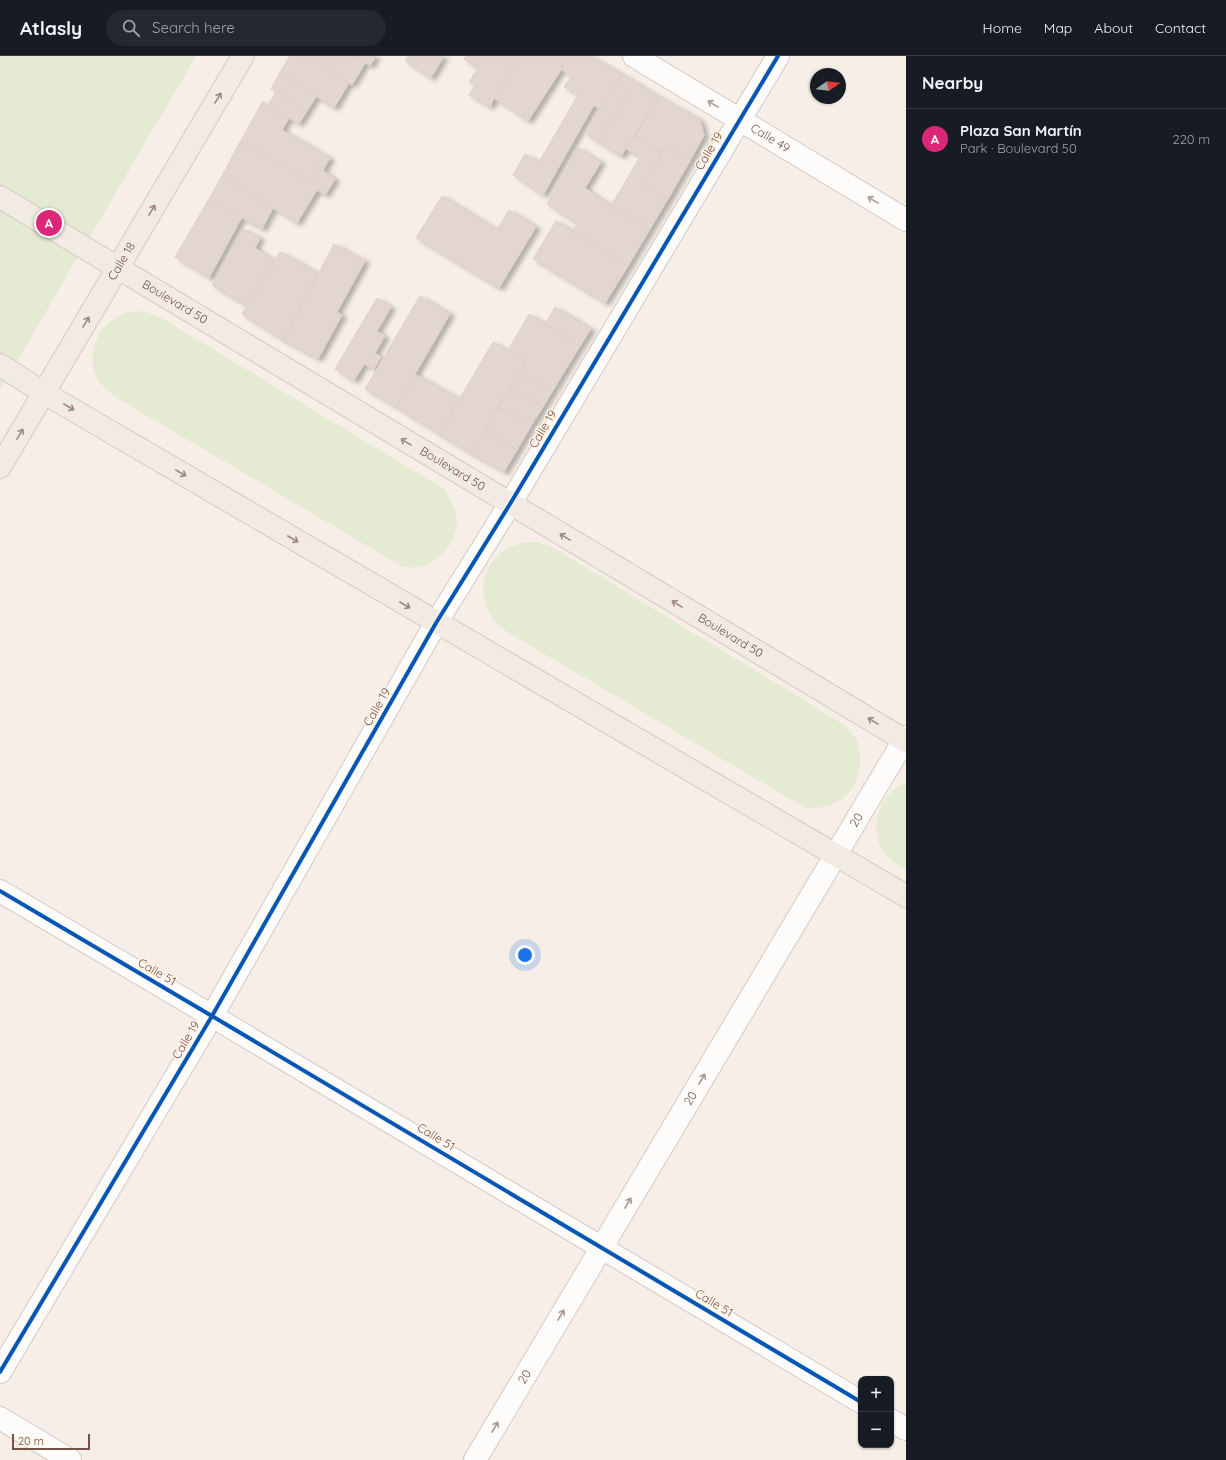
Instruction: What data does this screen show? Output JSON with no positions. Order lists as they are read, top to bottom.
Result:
{
  "streets": {
    "main road": ["Calle 18", "Boulevard 50"],
    "street": [
      "Calle 49",
      "Calle 19",
      "20",
      "Calle 51"
    ]
  },
  "crossings": [
    ["Calle 49", "Calle 19"],
    ["Calle 19", "Boulevard 50"],
    ["Calle 19", "Calle 51"],
    ["Calle 18", "Boulevard 50"],
    ["Boulevard 50", "20"],
    ["20", "Calle 51"]
  ],
  "one_way": ["Calle 49", "Calle 18", "20"],
  "scale_bar": "20 m",
  "north": "right",
  "page": {
    "header": "Atlasly",
    "search": "Search here",
    "nav": [
      "Home",
      "Map",
      "About",
      "Contact"
    ],
    "heading": "Nearby",
    "list": [
      {
        "mark": "A",
        "name": "Plaza San Martín",
        "note": "Park · Boulevard 50",
        "value": "220 m"
      }
    ],
    "pins": "A",
    "map_buttons": ["+", "−"],
    "scale": "20 m"
  }
}
